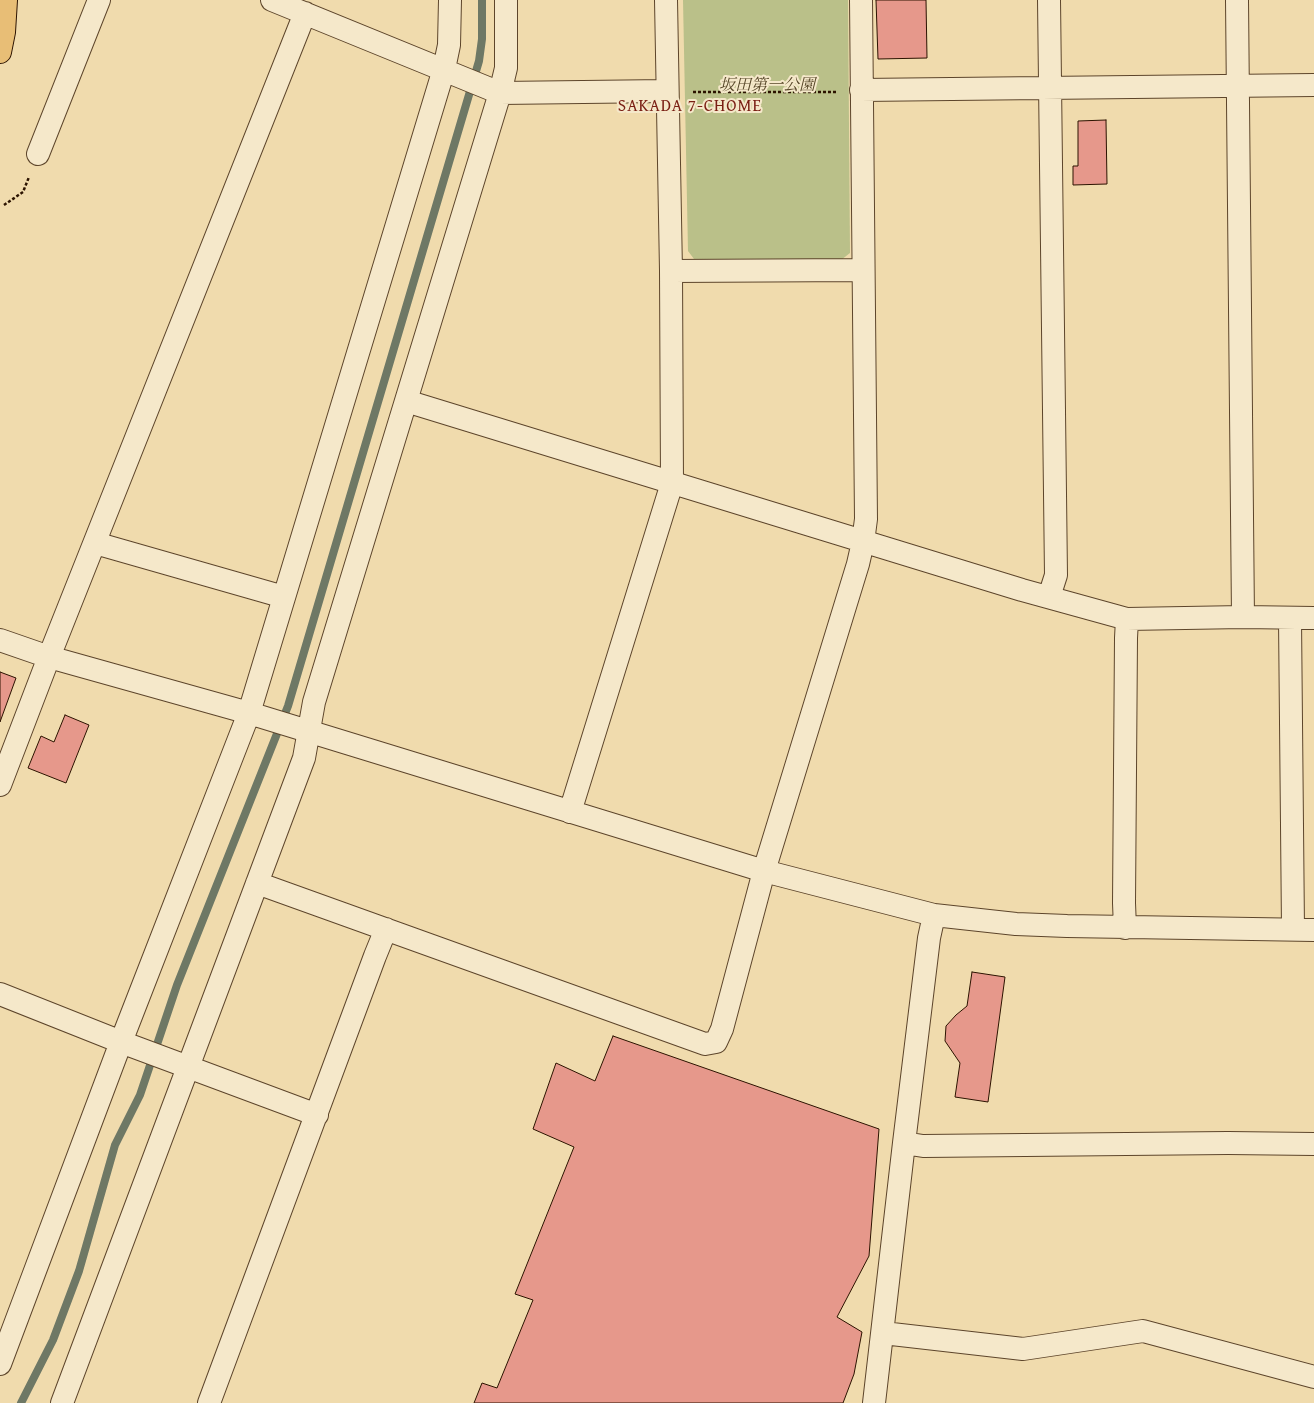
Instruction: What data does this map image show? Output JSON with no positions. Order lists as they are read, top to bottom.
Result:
{
  "districts": ["SAKADA 7-CHOME"],
  "parks": ["坂田第一公園"]
}
